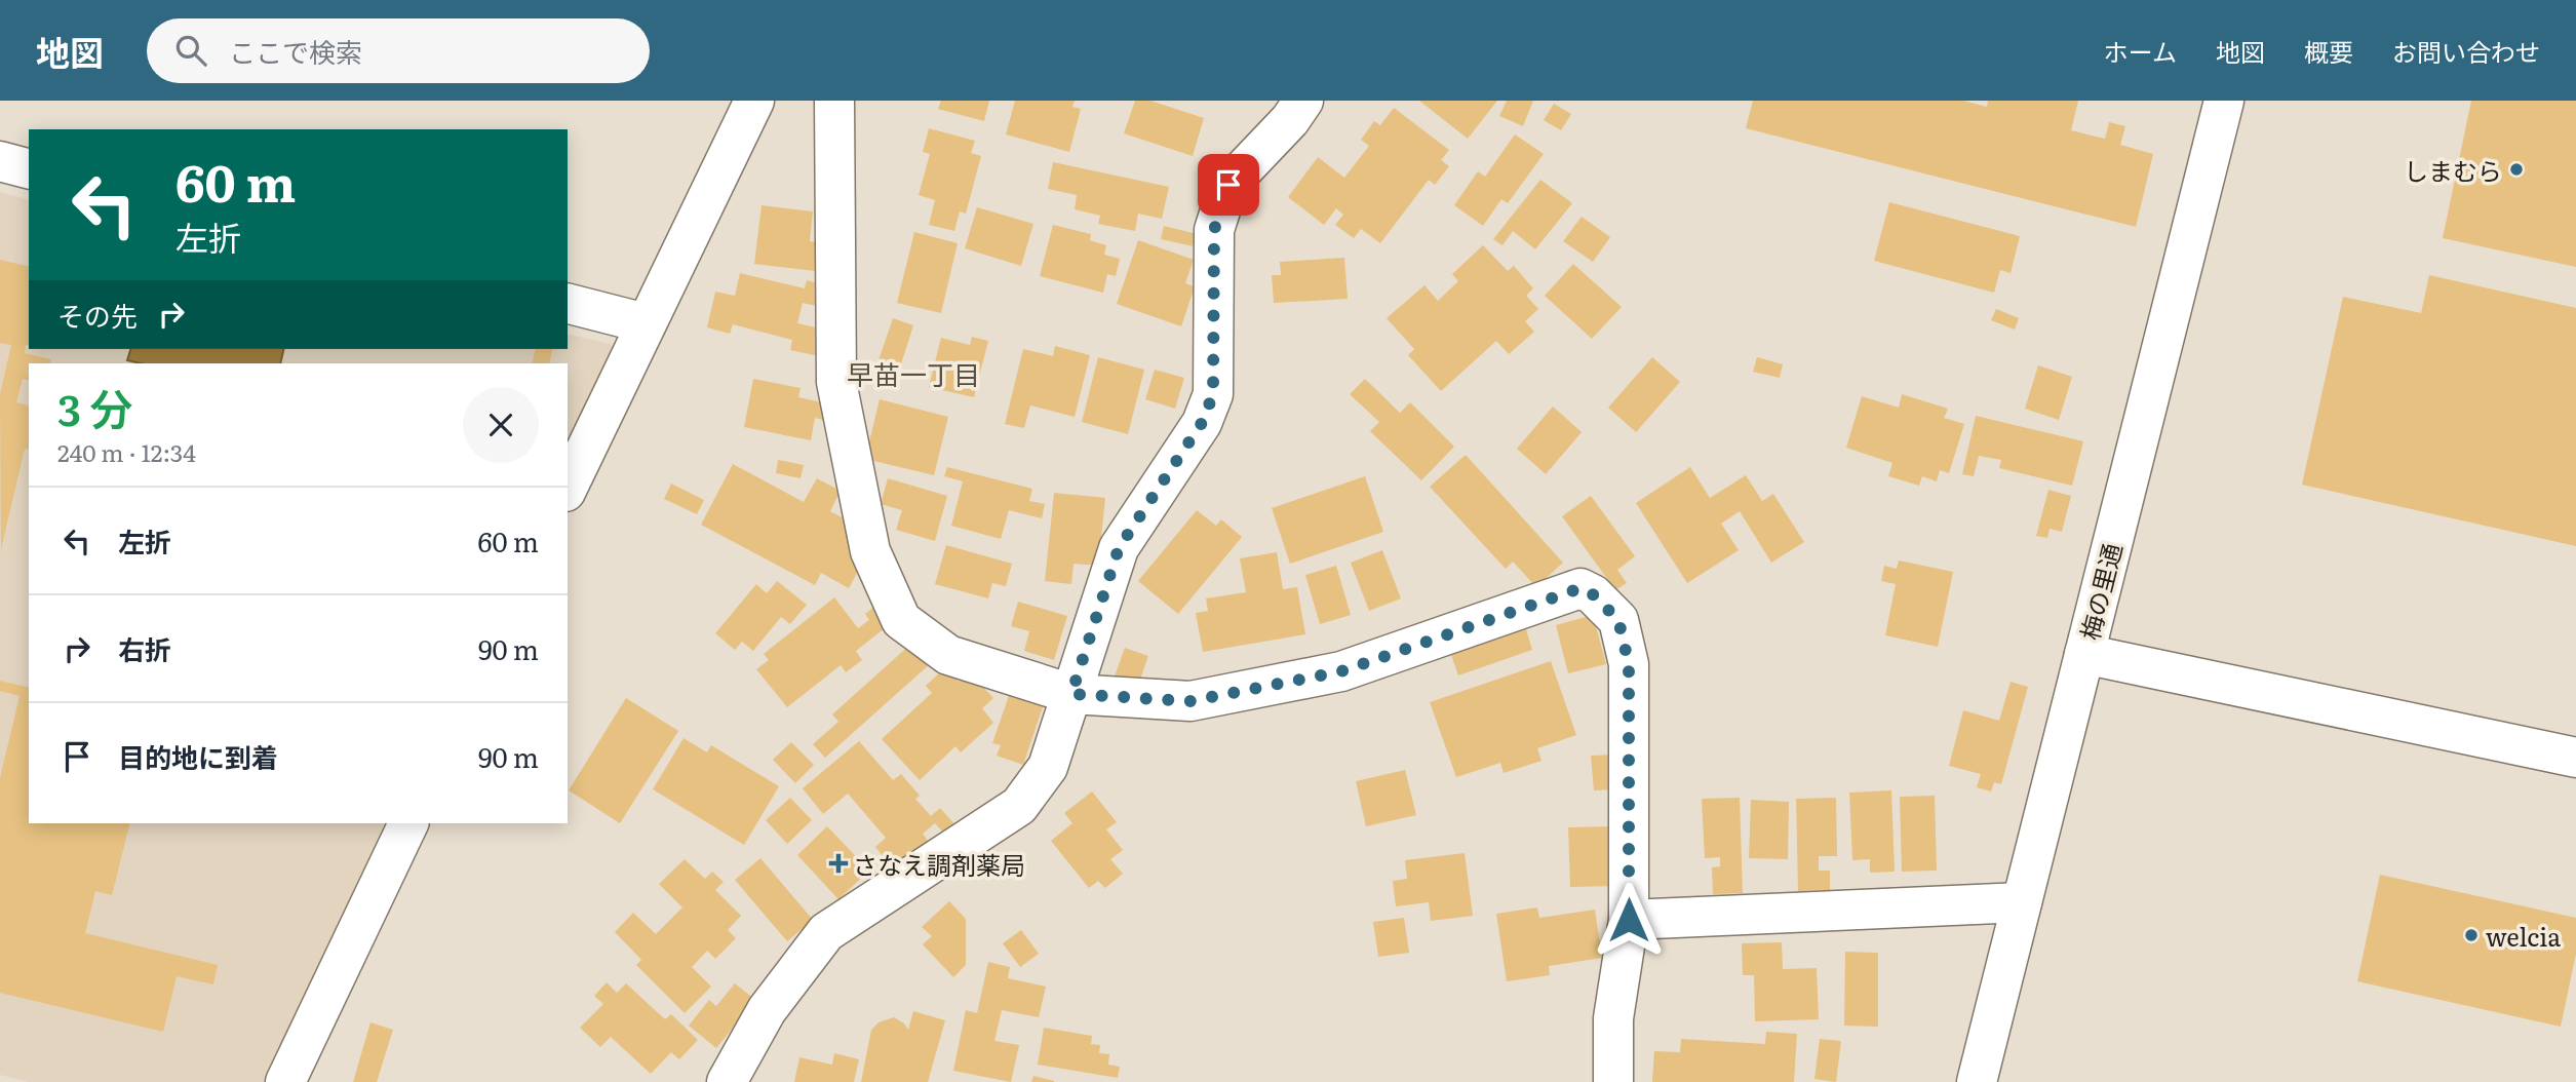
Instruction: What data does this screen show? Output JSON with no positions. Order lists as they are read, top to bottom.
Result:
{
  "streets": {
    "street": ["梅の里通"]
  },
  "districts": ["早苗一丁目"],
  "places": {
    "other": ["しまむら", "welcia"],
    "health": ["さなえ調剤薬局"]
  },
  "page": {
    "header": "地図",
    "search": "ここで検索",
    "nav": [
      "ホーム",
      "地図",
      "概要",
      "お問い合わせ"
    ],
    "turn": ["60 m", "左折"],
    "then": "その先",
    "heading": ["3 分", "240 m · 12:34"],
    "list": [
      {
        "name": "左折",
        "value": "60 m"
      },
      {
        "name": "右折",
        "value": "90 m"
      },
      {
        "name": "目的地に到着",
        "value": "90 m"
      }
    ]
  }
}
